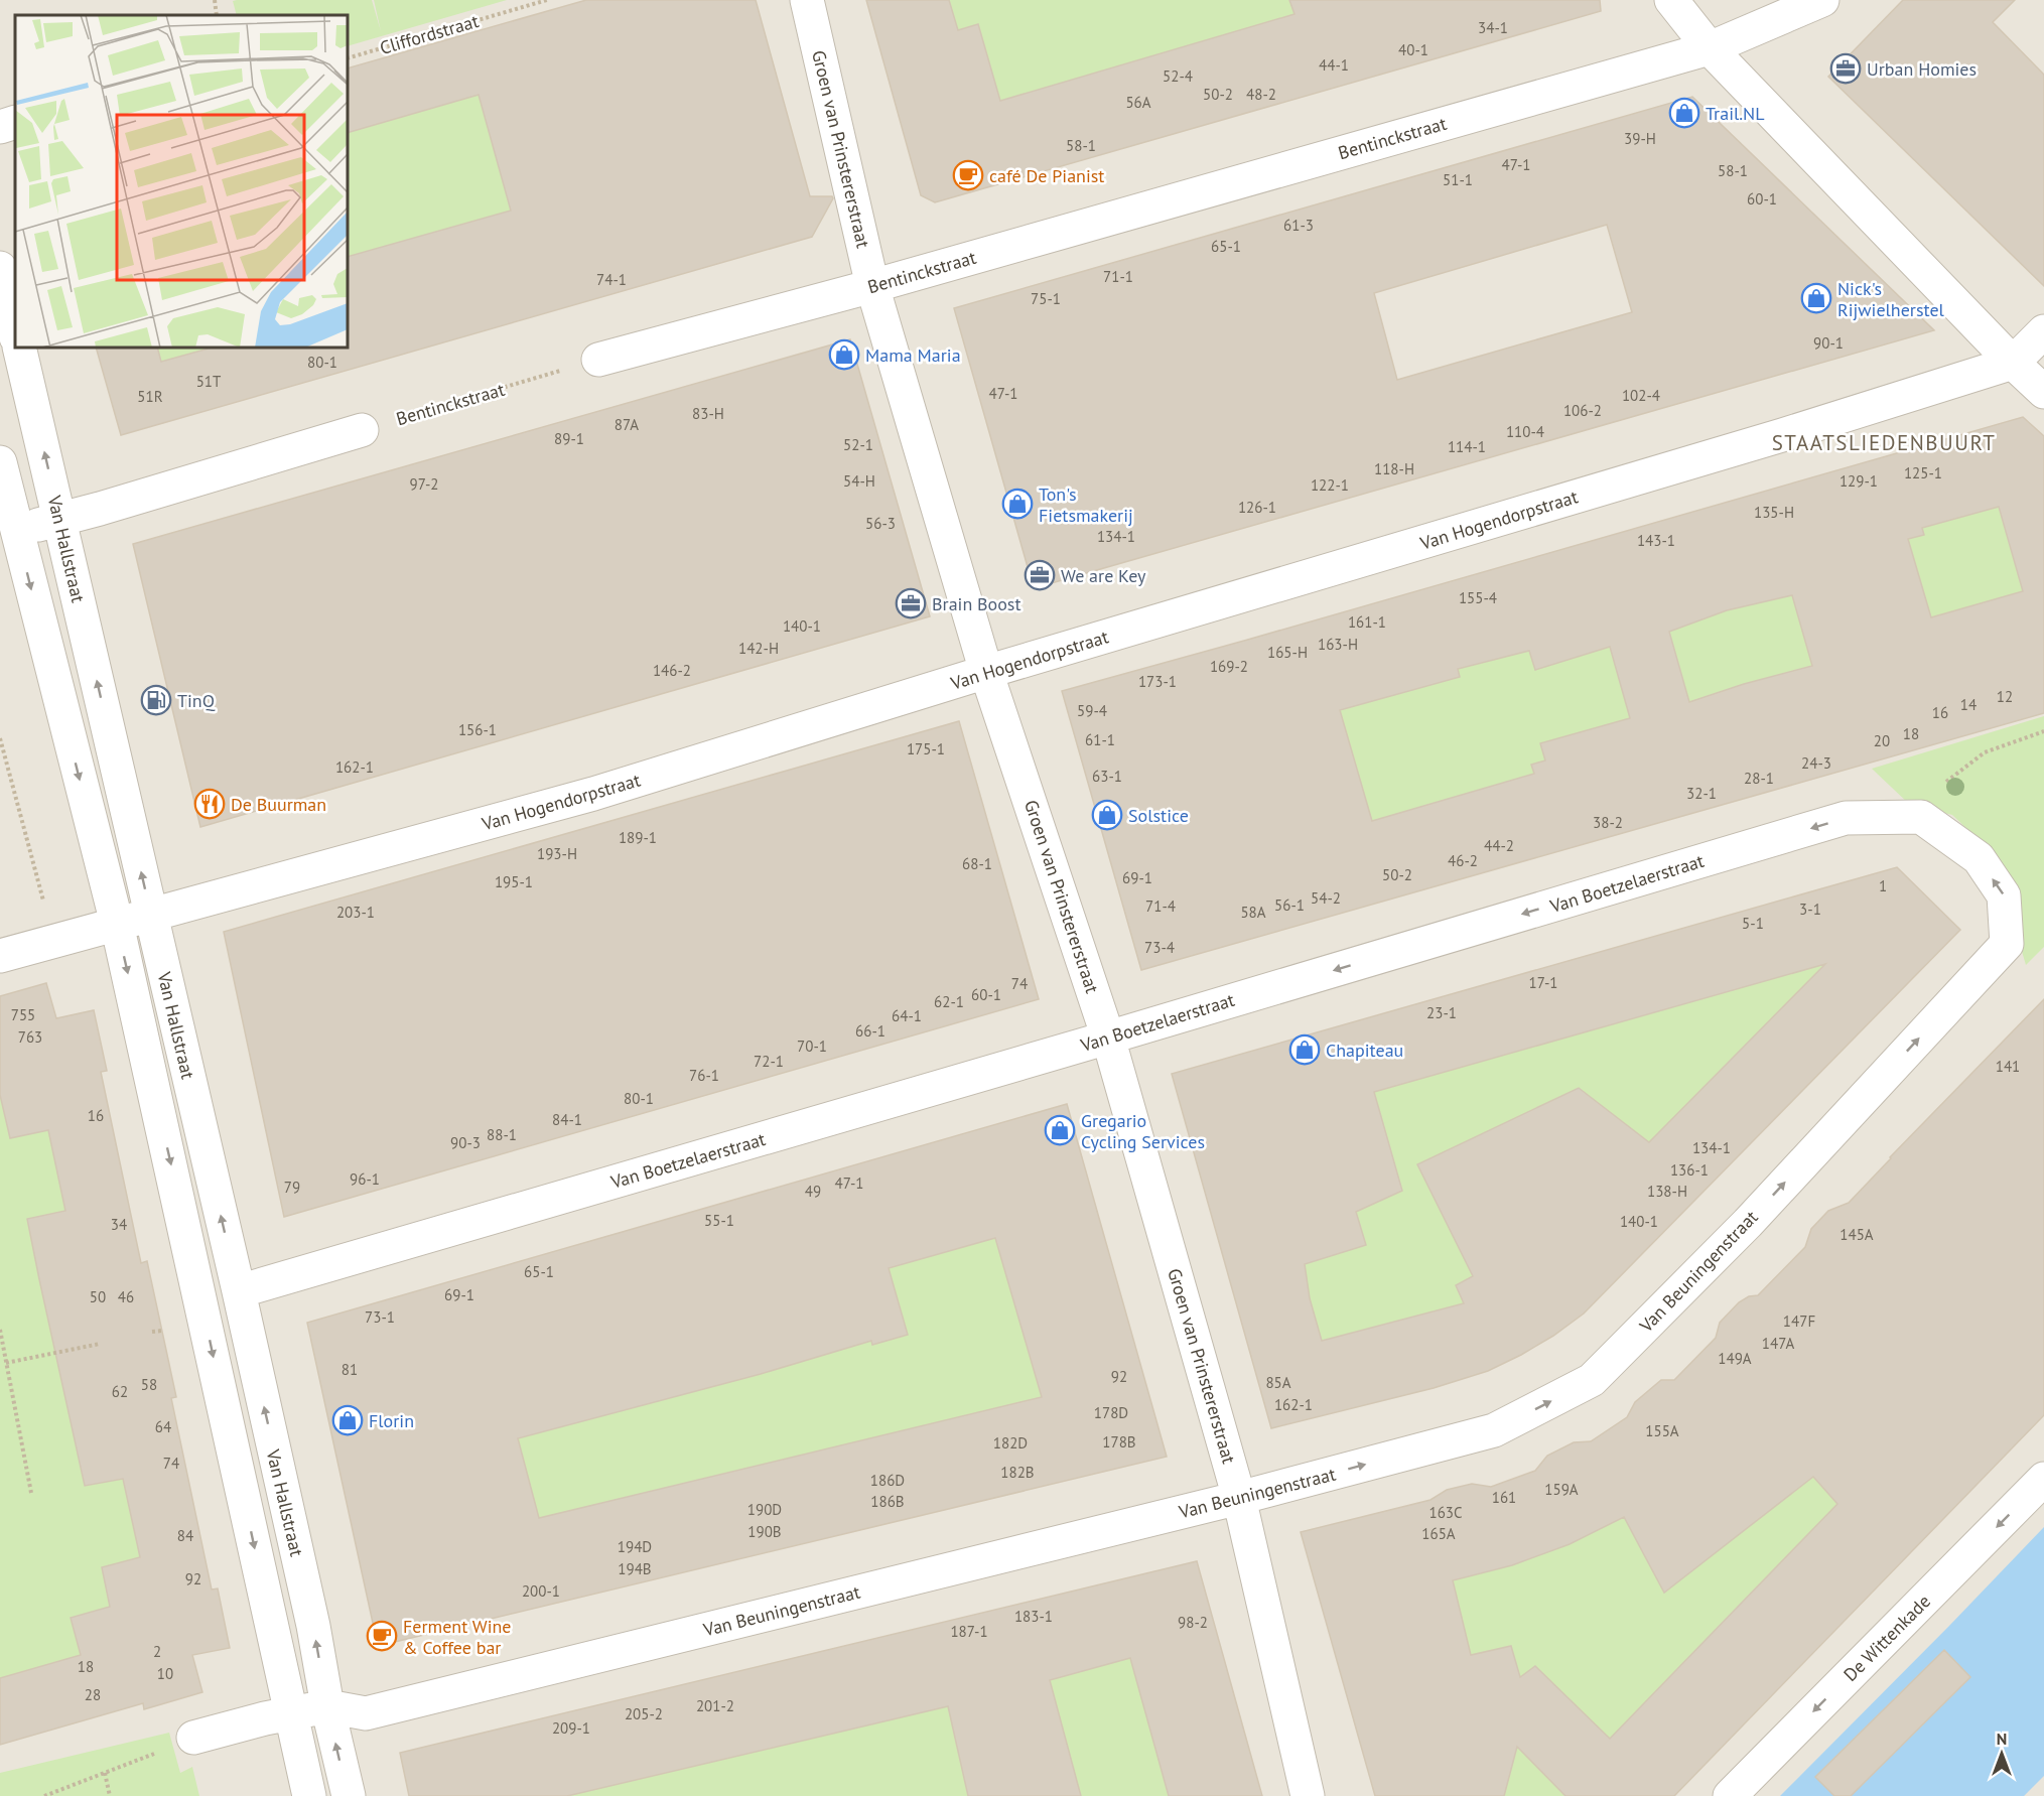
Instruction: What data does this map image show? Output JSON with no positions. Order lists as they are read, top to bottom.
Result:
{
  "streets": {
    "street": [
      "Bentinckstraat",
      "Groen van Prinstererstraat",
      "Van Hogendorpstraat",
      "Van Hallstraat",
      "Van Boetzelaerstraat",
      "Van Beuningenstraat",
      "De Wittenkade"
    ],
    "path": ["Cliffordstraat"]
  },
  "crossings": [
    ["Bentinckstraat", "Groen van Prinstererstraat"],
    ["Groen van Prinstererstraat", "Van Hogendorpstraat"],
    ["Groen van Prinstererstraat", "Van Boetzelaerstraat"],
    ["Groen van Prinstererstraat", "Van Beuningenstraat"],
    ["Van Hogendorpstraat", "Van Hallstraat"],
    ["Van Hallstraat", "Van Boetzelaerstraat"],
    ["Van Hallstraat", "Van Beuningenstraat"],
    ["Van Boetzelaerstraat", "Van Beuningenstraat"]
  ],
  "one_way": ["Van Boetzelaerstraat", "Van Beuningenstraat", "De Wittenkade"],
  "districts": ["STAATSLIEDENBUURT"],
  "places": {
    "office": ["Urban Homies", "We are Key", "Brain Boost"],
    "shop": [
      "Trail.NL",
      "Nick's Rijwielherstel",
      "Mama Maria",
      "Ton's Fietsmakerij",
      "Solstice",
      "Chapiteau",
      "Gregario Cycling Services",
      "Florin"
    ],
    "cafe": ["café De Pianist", "Ferment Wine & Coffee bar"],
    "fuel station": ["TinQ"],
    "restaurant": ["De Buurman"]
  },
  "house_numbers": [
    "34-1",
    "40-1",
    "44-1",
    "52-4",
    "50-2",
    "48-2",
    "56A",
    "39-H",
    "58-1",
    "47-1",
    "58-1",
    "51-1",
    "60-1",
    "61-3",
    "65-1",
    "71-1",
    "74-1",
    "75-1",
    "90-1",
    "80-1",
    "51T",
    "47-1",
    "102-4",
    "51R",
    "106-2",
    "83-H",
    "87A",
    "110-4",
    "89-1",
    "52-1",
    "114-1",
    "118-H",
    "125-1",
    "54-H",
    "129-1",
    "97-2",
    "122-1",
    "126-1",
    "135-H",
    "56-3",
    "134-1",
    "143-1",
    "155-4",
    "161-1",
    "140-1",
    "163-H",
    "142-H",
    "165-H",
    "169-2",
    "146-2",
    "173-1",
    "12",
    "14",
    "59-4",
    "16",
    "156-1",
    "18",
    "61-1",
    "20",
    "175-1",
    "24-3",
    "162-1",
    "63-1",
    "28-1",
    "32-1",
    "38-2",
    "189-1",
    "44-2",
    "193-H",
    "46-2",
    "68-1",
    "50-2",
    "69-1",
    "195-1",
    "1",
    "54-2",
    "56-1",
    "71-4",
    "3-1",
    "203-1",
    "58A",
    "5-1",
    "73-4",
    "17-1",
    "74",
    "60-1",
    "62-1",
    "23-1",
    "755",
    "64-1",
    "66-1",
    "763",
    "70-1",
    "72-1",
    "141",
    "76-1",
    "80-1",
    "16",
    "84-1",
    "88-1",
    "90-3",
    "134-1",
    "136-1",
    "96-1",
    "47-1",
    "79",
    "49",
    "138-H",
    "55-1",
    "140-1",
    "34",
    "145A",
    "65-1",
    "69-1",
    "50",
    "46",
    "73-1",
    "147F",
    "147A",
    "149A",
    "81",
    "92",
    "85A",
    "58",
    "62",
    "162-1",
    "178D",
    "64",
    "155A",
    "178B",
    "182D",
    "74",
    "182B",
    "186D",
    "159A",
    "161",
    "186B",
    "190D",
    "163C",
    "190B",
    "165A",
    "84",
    "194D",
    "194B",
    "92",
    "200-1",
    "183-1",
    "98-2",
    "187-1",
    "2",
    "18",
    "10",
    "28",
    "201-2",
    "205-2",
    "209-1"
  ],
  "north": "top"
}
